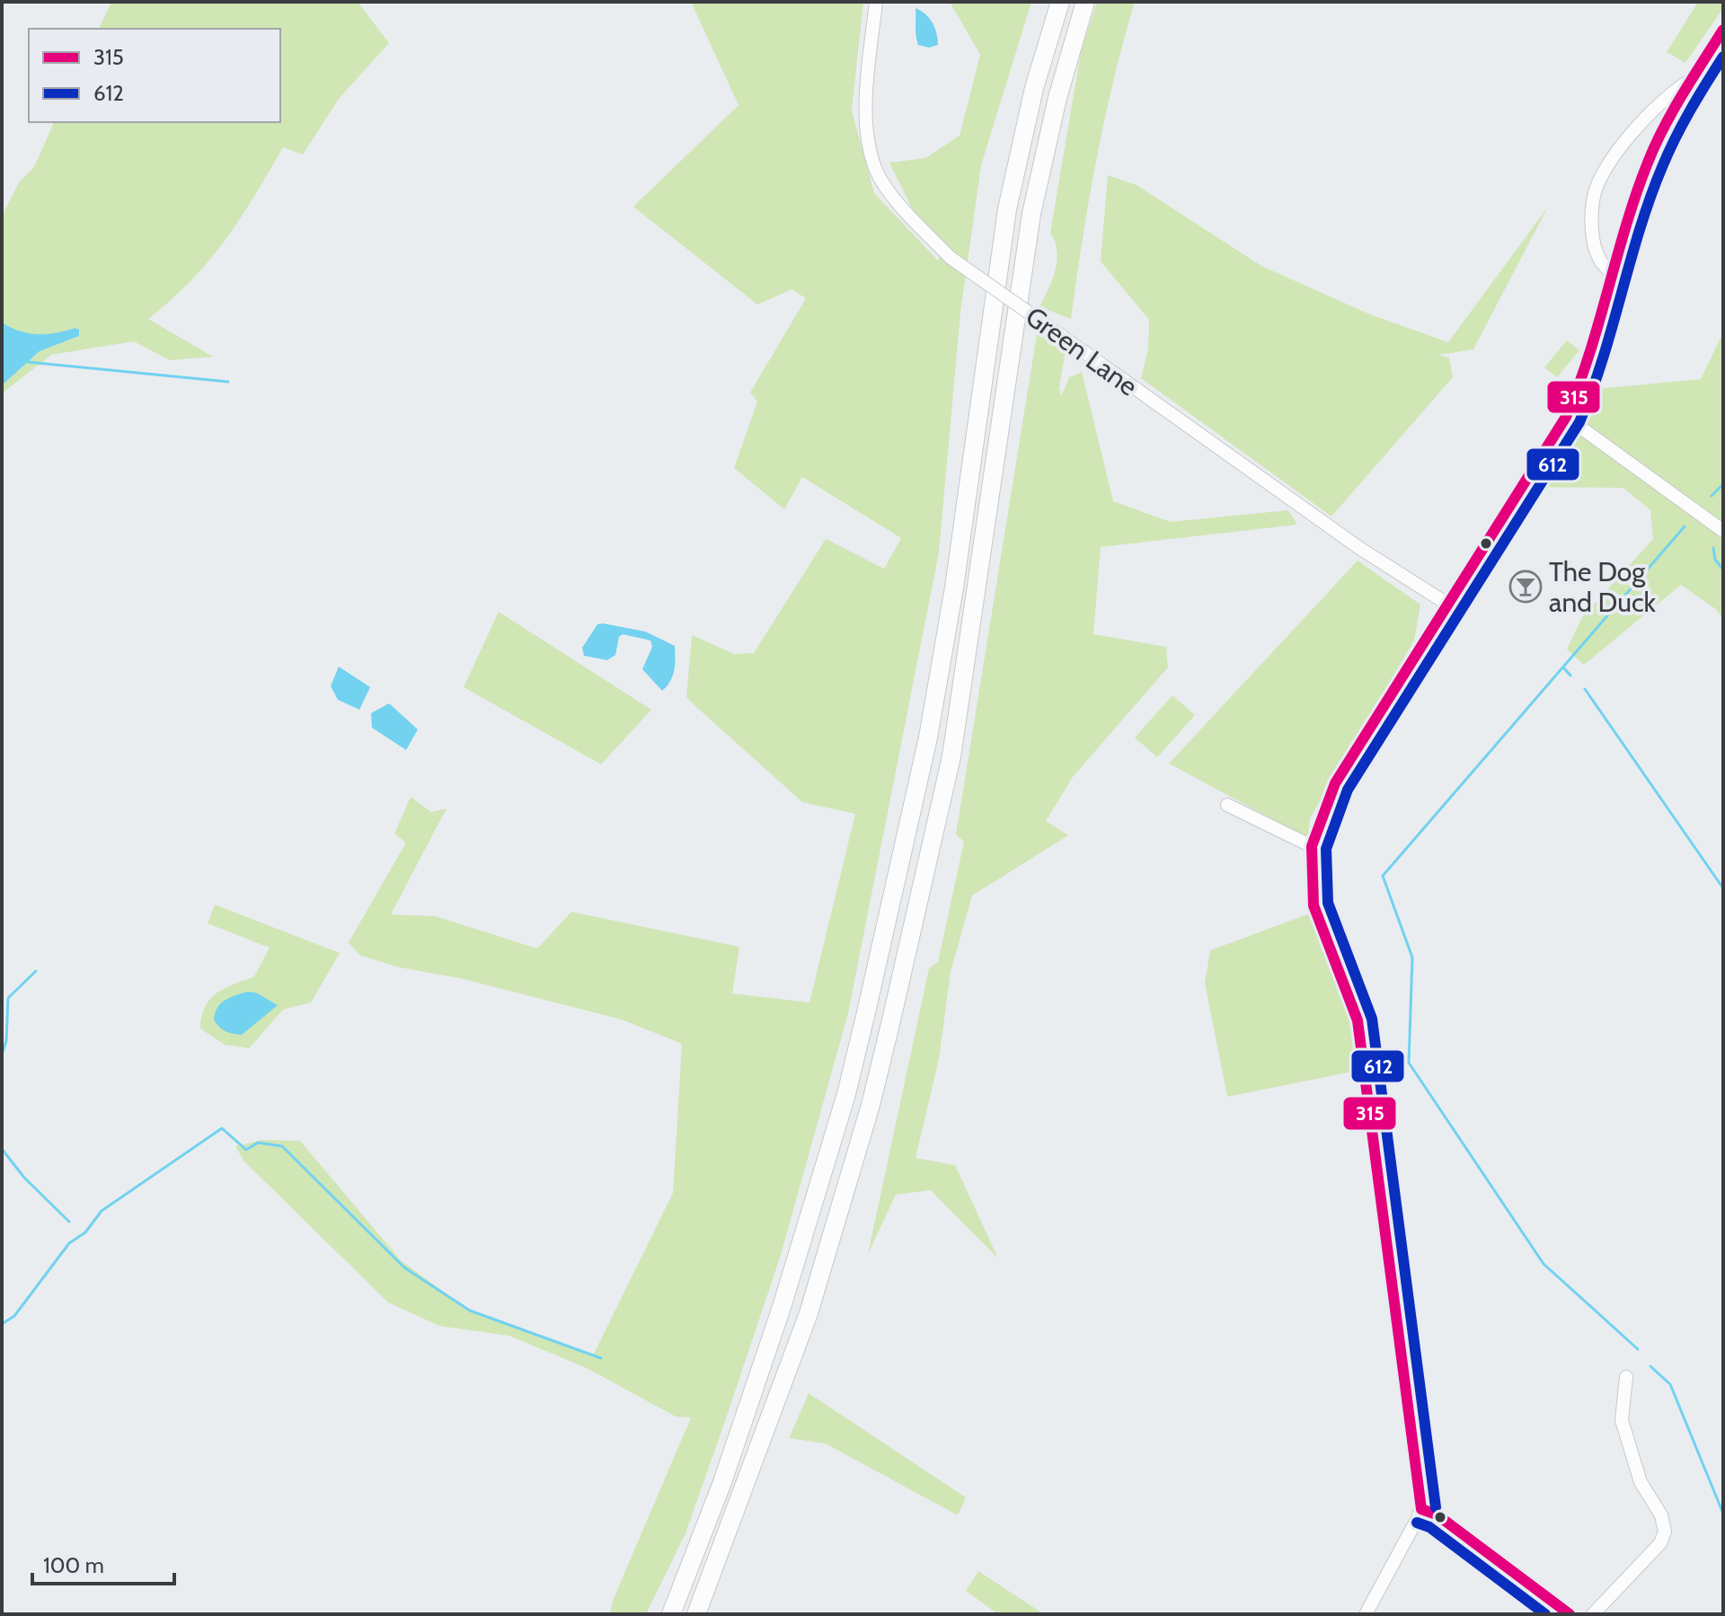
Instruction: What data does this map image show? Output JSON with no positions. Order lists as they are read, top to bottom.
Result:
{
  "streets": {
    "street": ["Green Lane"]
  },
  "places": {
    "bar": ["The Dog and Duck"]
  },
  "lines": ["transit line 315", "transit line 612"],
  "legend": ["315", "612"],
  "scale_bar": "100 m"
}
